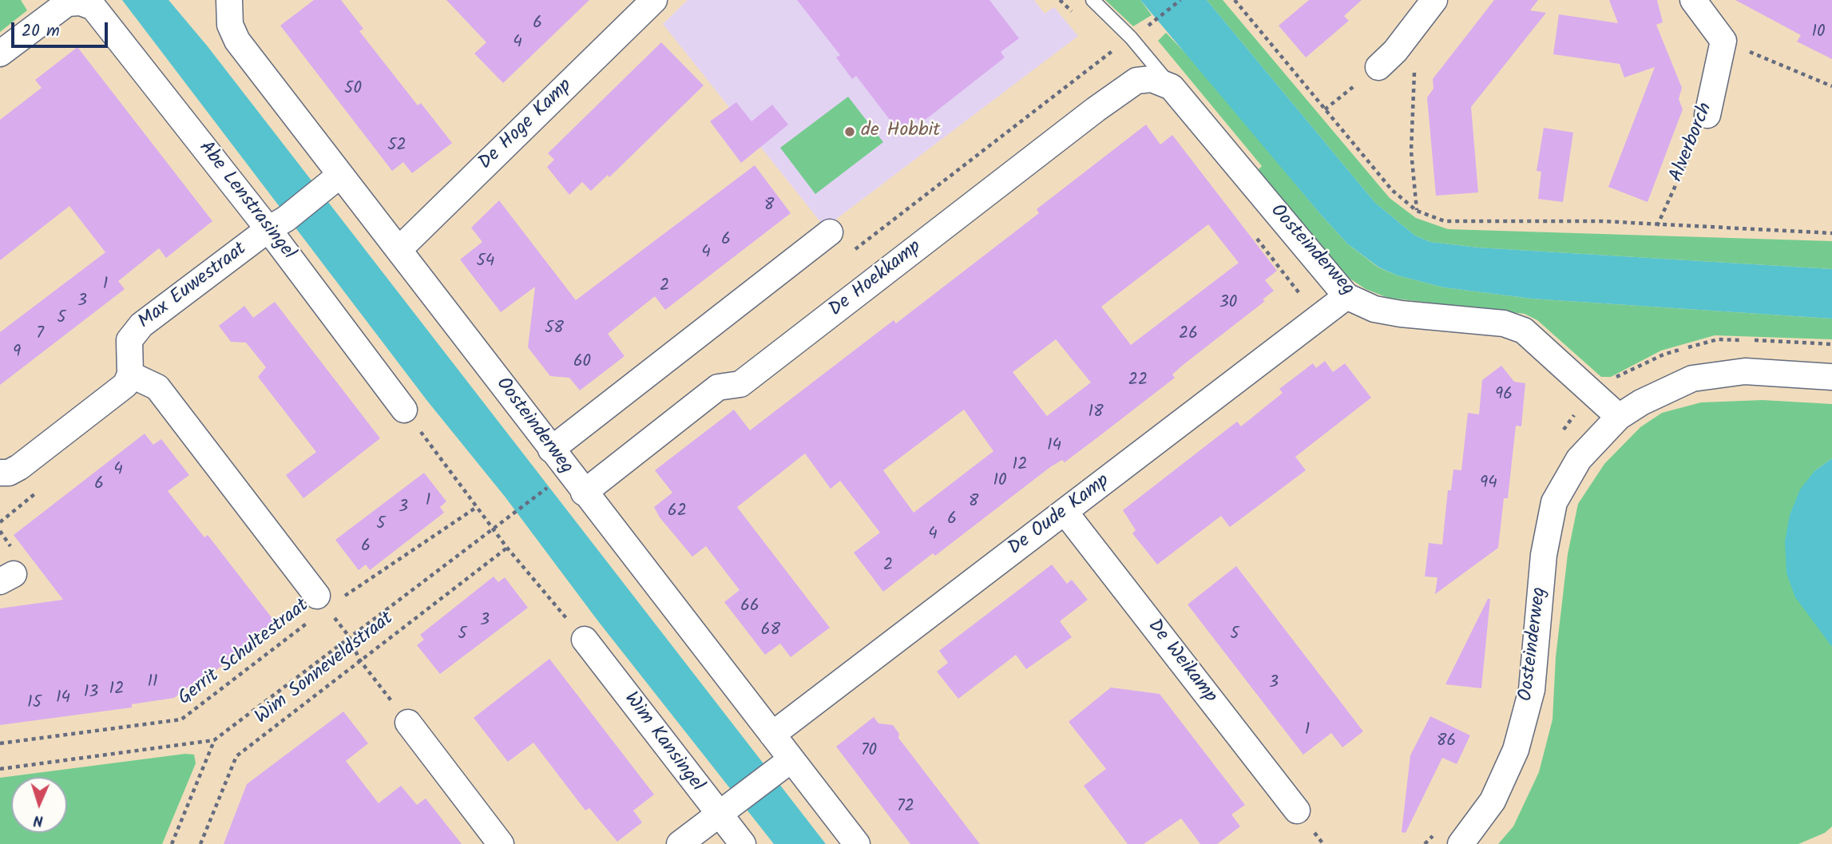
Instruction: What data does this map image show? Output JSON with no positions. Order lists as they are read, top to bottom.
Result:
{
  "streets": {
    "street": [
      "De Hoge Kamp",
      "Alverborch",
      "Abe Lenstrasingel",
      "Oosteinderweg",
      "De Hoekkamp",
      "Max Euwestraat",
      "De Oude Kamp",
      "De Weikamp",
      "Wim Kansingel"
    ],
    "path": ["Gerrit Schultestraat", "Wim Sonneveldstraat"]
  },
  "crossings": [
    ["De Hoge Kamp", "Oosteinderweg"],
    ["Abe Lenstrasingel", "Max Euwestraat"],
    ["Oosteinderweg", "De Hoekkamp"],
    ["Oosteinderweg", "Max Euwestraat"],
    ["Oosteinderweg", "De Oude Kamp"],
    ["De Oude Kamp", "De Weikamp"]
  ],
  "places": ["de Hobbit"],
  "house_numbers": [
    "6",
    "10",
    "4",
    "50",
    "52",
    "8",
    "6",
    "4",
    "54",
    "1",
    "2",
    "3",
    "30",
    "5",
    "58",
    "7",
    "26",
    "9",
    "60",
    "22",
    "96",
    "18",
    "14",
    "12",
    "4",
    "10",
    "94",
    "6",
    "1",
    "8",
    "3",
    "62",
    "6",
    "5",
    "4",
    "6",
    "2",
    "66",
    "3",
    "68",
    "5",
    "5",
    "11",
    "3",
    "12",
    "13",
    "14",
    "15",
    "1",
    "86",
    "70",
    "72"
  ],
  "scale_bar": "20 m",
  "north": "bottom"
}
